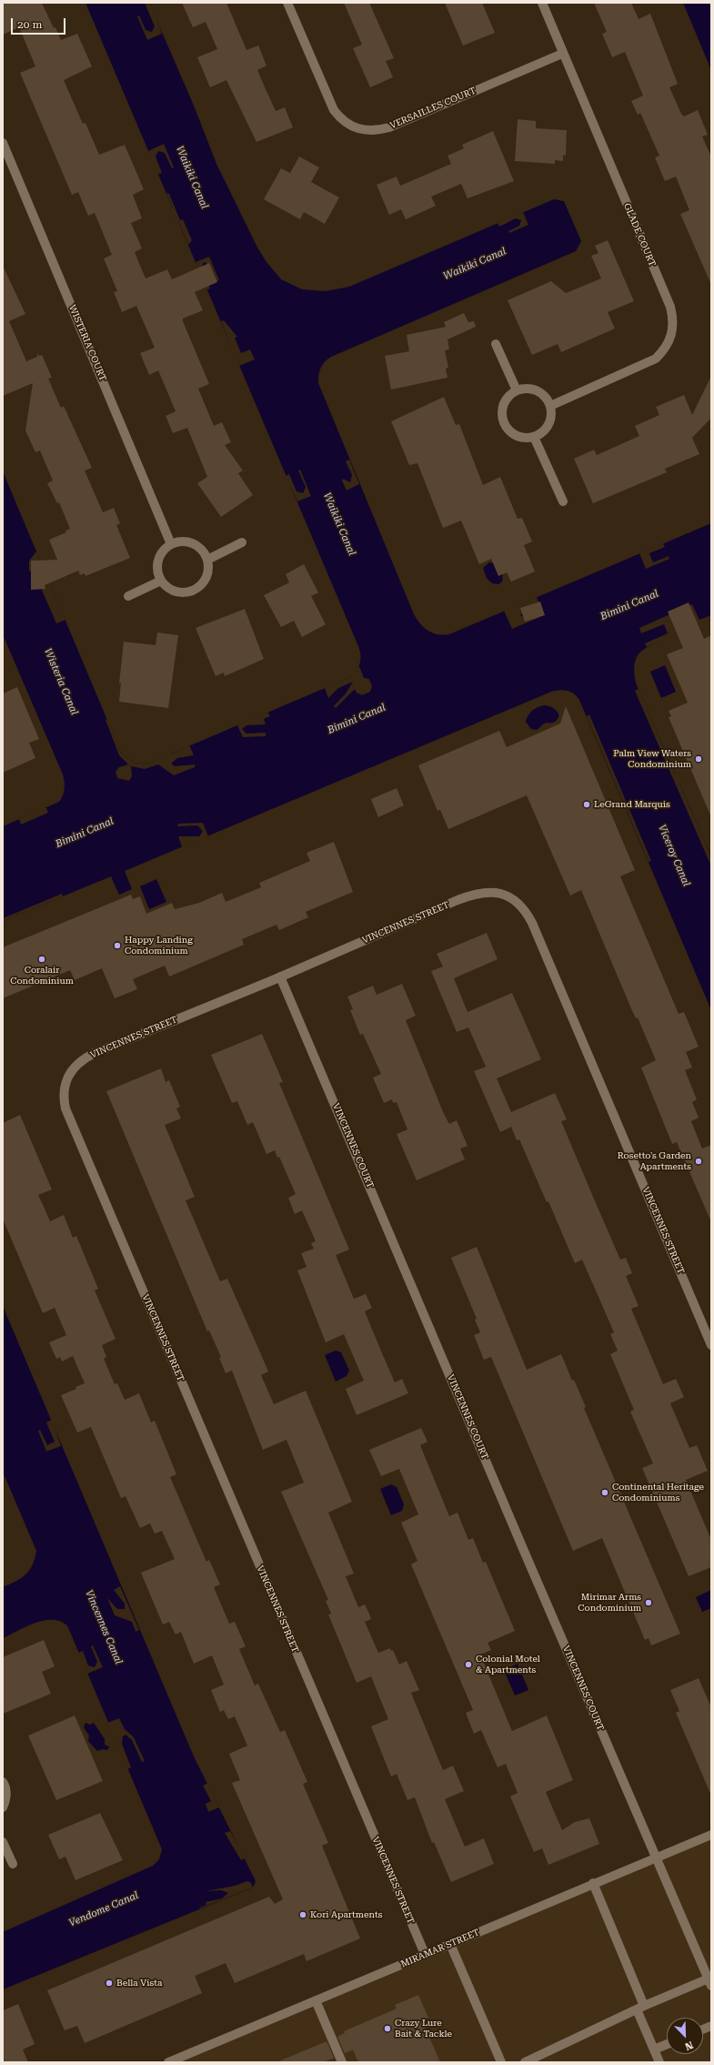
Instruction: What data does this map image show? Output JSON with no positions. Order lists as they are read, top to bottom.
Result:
{
  "streets": {
    "street": [
      "VERSAILLES COURT",
      "GLADE COURT",
      "WISTERIA COURT",
      "VINCENNES STREET",
      "VINCENNES COURT",
      "MIRAMAR STREET"
    ]
  },
  "crossings": [
    ["VERSAILLES COURT", "GLADE COURT"],
    ["VINCENNES STREET", "VINCENNES COURT"],
    ["VINCENNES STREET", "MIRAMAR STREET"],
    ["VINCENNES COURT", "MIRAMAR STREET"]
  ],
  "water": [
    "Waikiki Canal",
    "Bimini Canal",
    "Wisteria Canal",
    "Viceroy Canal",
    "Vincennes Canal",
    "Vendome Canal"
  ],
  "places": [
    "Palm View Waters Condominium",
    "LeGrand Marquis",
    "Happy Landing Condominium",
    "Coralair Condominium",
    "Rosetto's Garden Apartments",
    "Continental Heritage Condominiums",
    "Mirimar Arms Condominium",
    "Colonial Motel & Apartments",
    "Kori Apartments",
    "Bella Vista",
    "Crazy Lure Bait & Tackle"
  ],
  "scale_bar": "20 m",
  "north": "bottom right"
}
